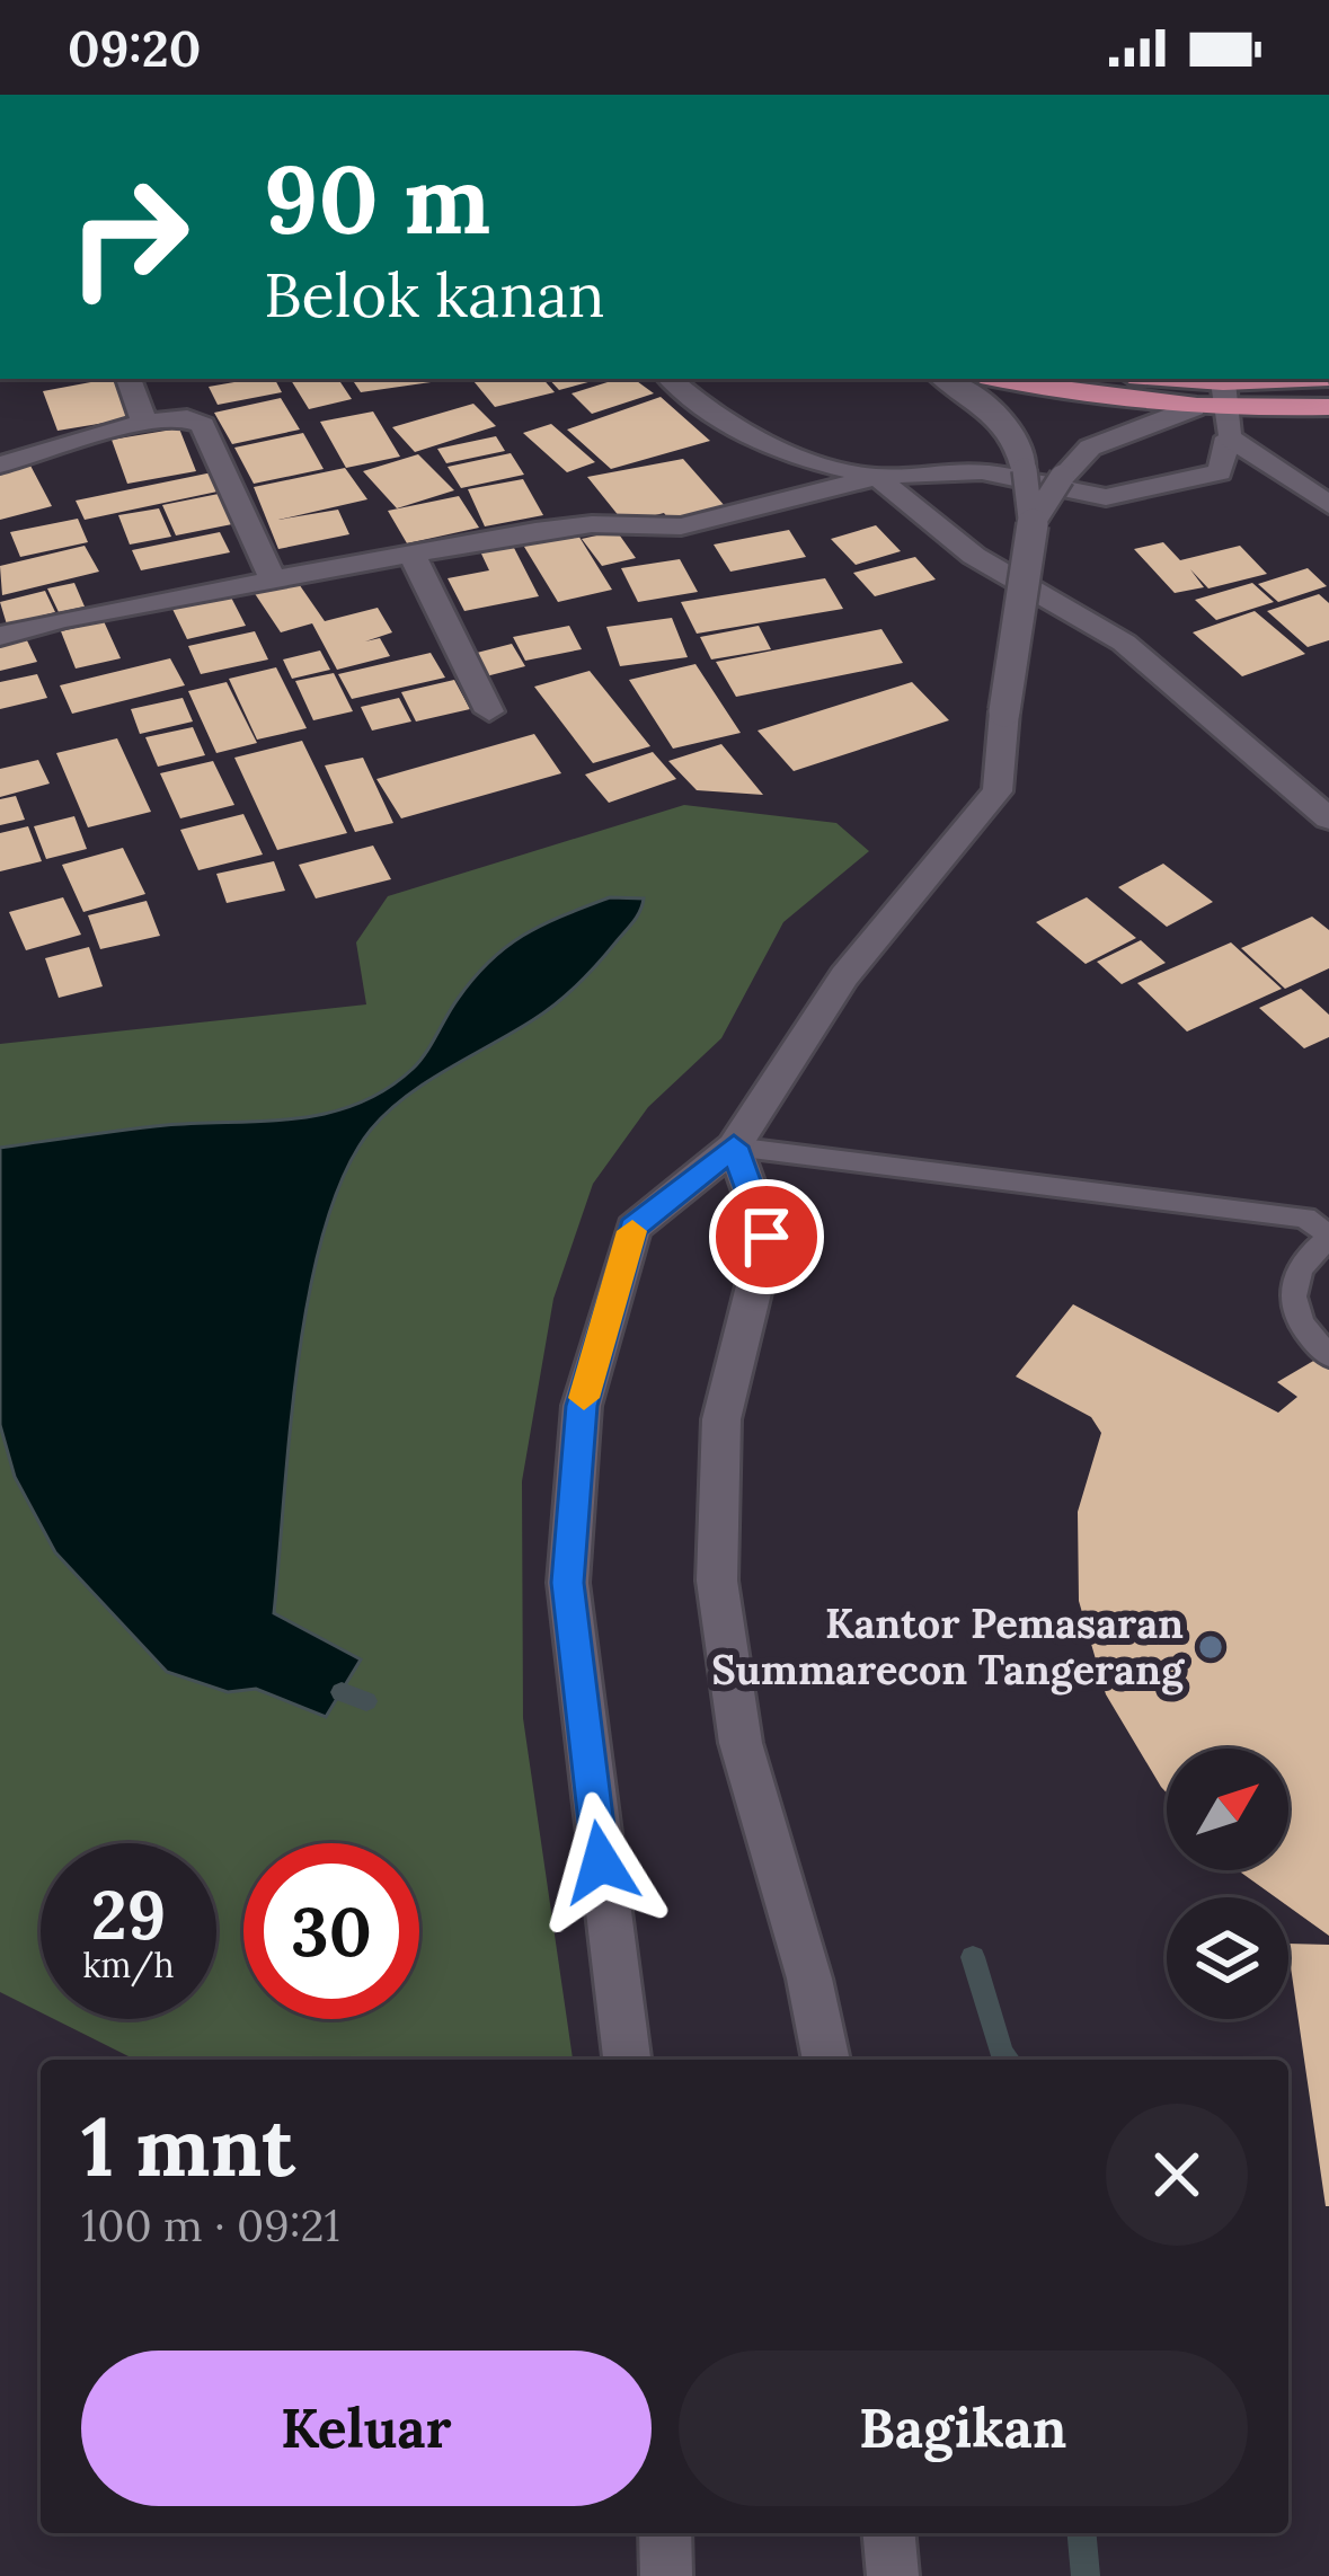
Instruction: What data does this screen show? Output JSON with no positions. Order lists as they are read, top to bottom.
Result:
{
  "places": ["Kantor Pemasaran Summarecon Tangerang"],
  "north": "top right",
  "page": {
    "status": "09:20",
    "turn": ["90 m", "Belok kanan"],
    "speed": "29 km/h",
    "limit": "30",
    "heading": ["1 mnt", "100 m · 09:21"],
    "buttons": ["Keluar", "Bagikan"]
  }
}
